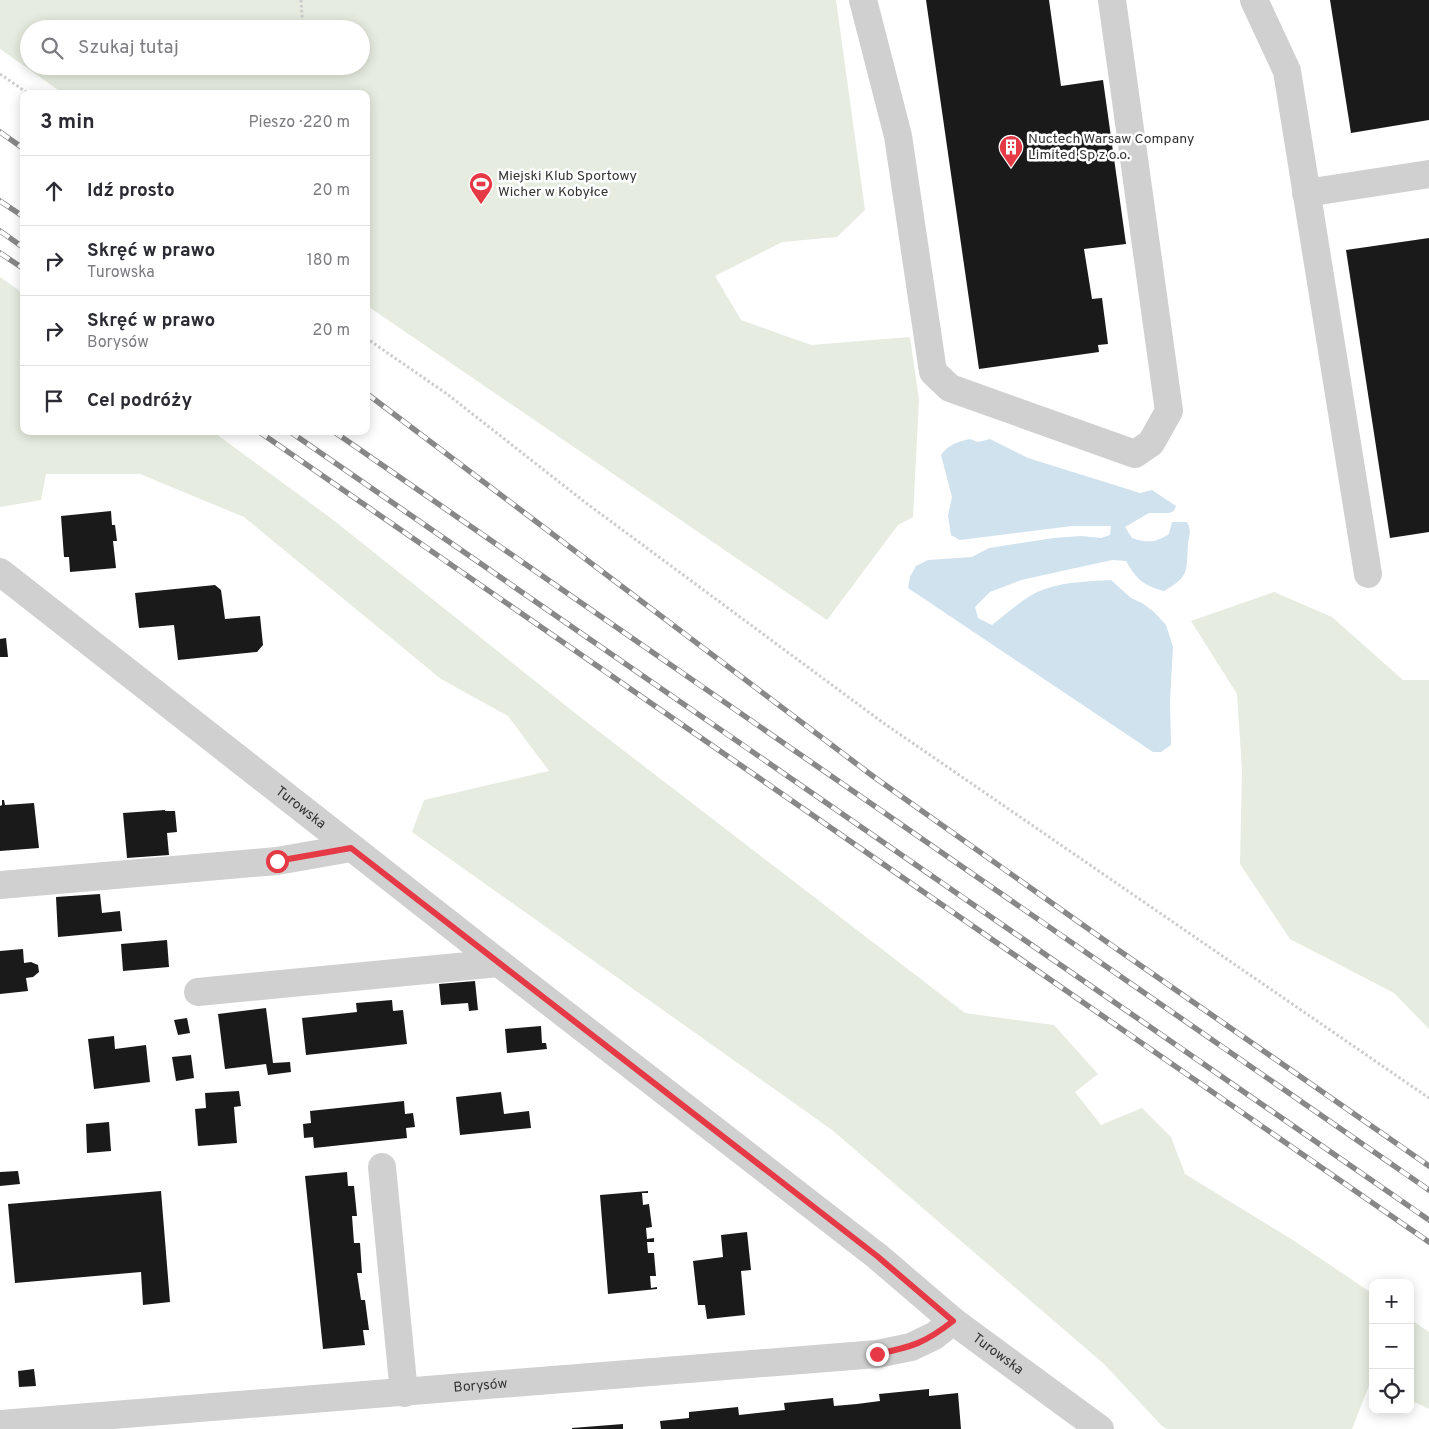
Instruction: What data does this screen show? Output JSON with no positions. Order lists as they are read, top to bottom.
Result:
{
  "streets": {
    "street": ["Turowska", "Borysów"]
  },
  "crossings": [
    ["Turowska", "Borysów"]
  ],
  "places": {
    "building": ["Nuctech Warsaw Company Limited Sp z o.o."],
    "sports": ["Miejski Klub Sportowy Wicher w Kobyłce"]
  },
  "page": {
    "search": "Szukaj tutaj",
    "heading": ["3 min", "Pieszo · 220 m"],
    "list": [
      ["Idź prosto", "20 m"],
      ["Skręć w prawo", "Turowska", "180 m"],
      ["Skręć w prawo", "Borysów", "20 m"],
      "Cel podróży"
    ],
    "map_buttons": ["+", "−"]
  }
}
